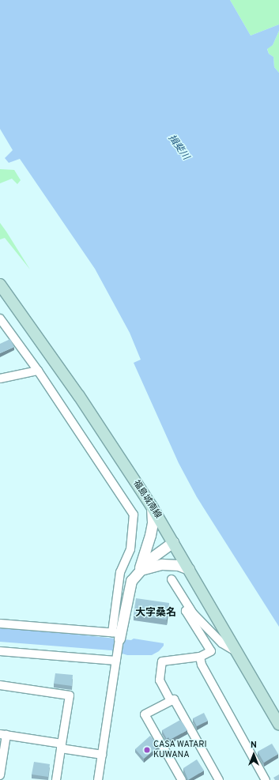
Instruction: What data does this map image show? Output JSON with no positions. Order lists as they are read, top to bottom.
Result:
{
  "streets": {
    "main road": ["福島城南線"]
  },
  "districts": ["大字桑名"],
  "water": ["揖斐川"],
  "places": ["CASA WATARI KUWANA"],
  "north": "top"
}
